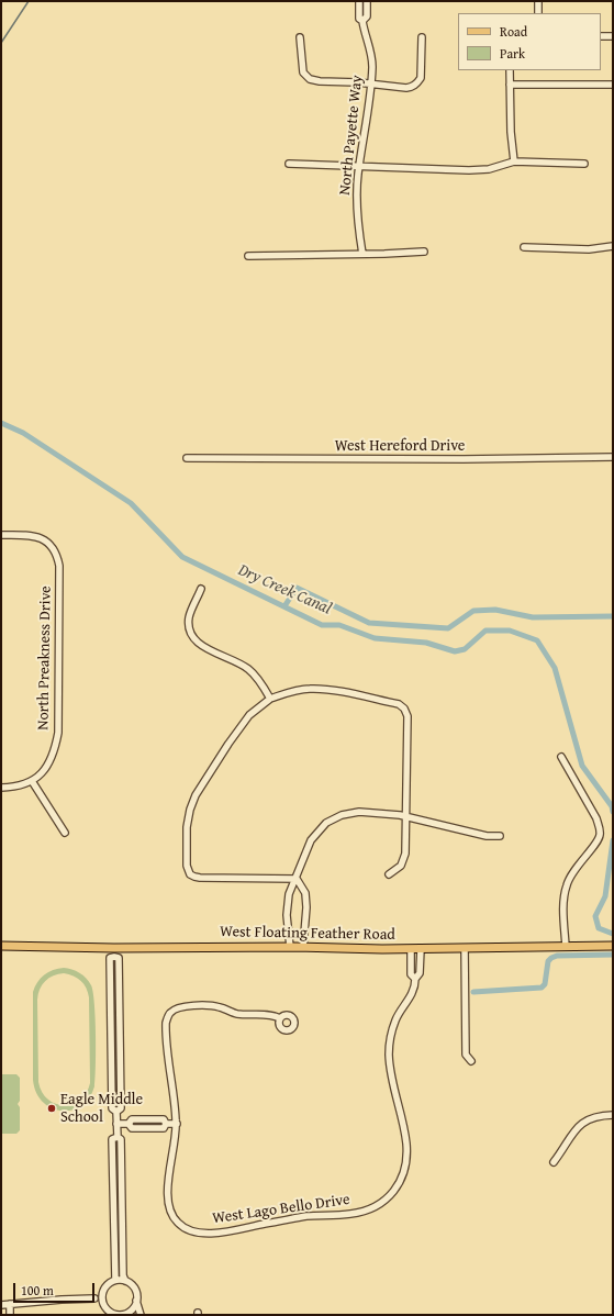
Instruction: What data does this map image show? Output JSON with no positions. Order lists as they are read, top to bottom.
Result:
{
  "streets": {
    "main road": ["West Floating Feather Road"],
    "street": [
      "North Payette Way",
      "West Hereford Drive",
      "North Preakness Drive",
      "West Lago Bello Drive"
    ]
  },
  "water": ["Dry Creek Canal"],
  "places": ["Eagle Middle School"],
  "legend": ["Road", "Park"],
  "scale_bar": "100 m"
}
